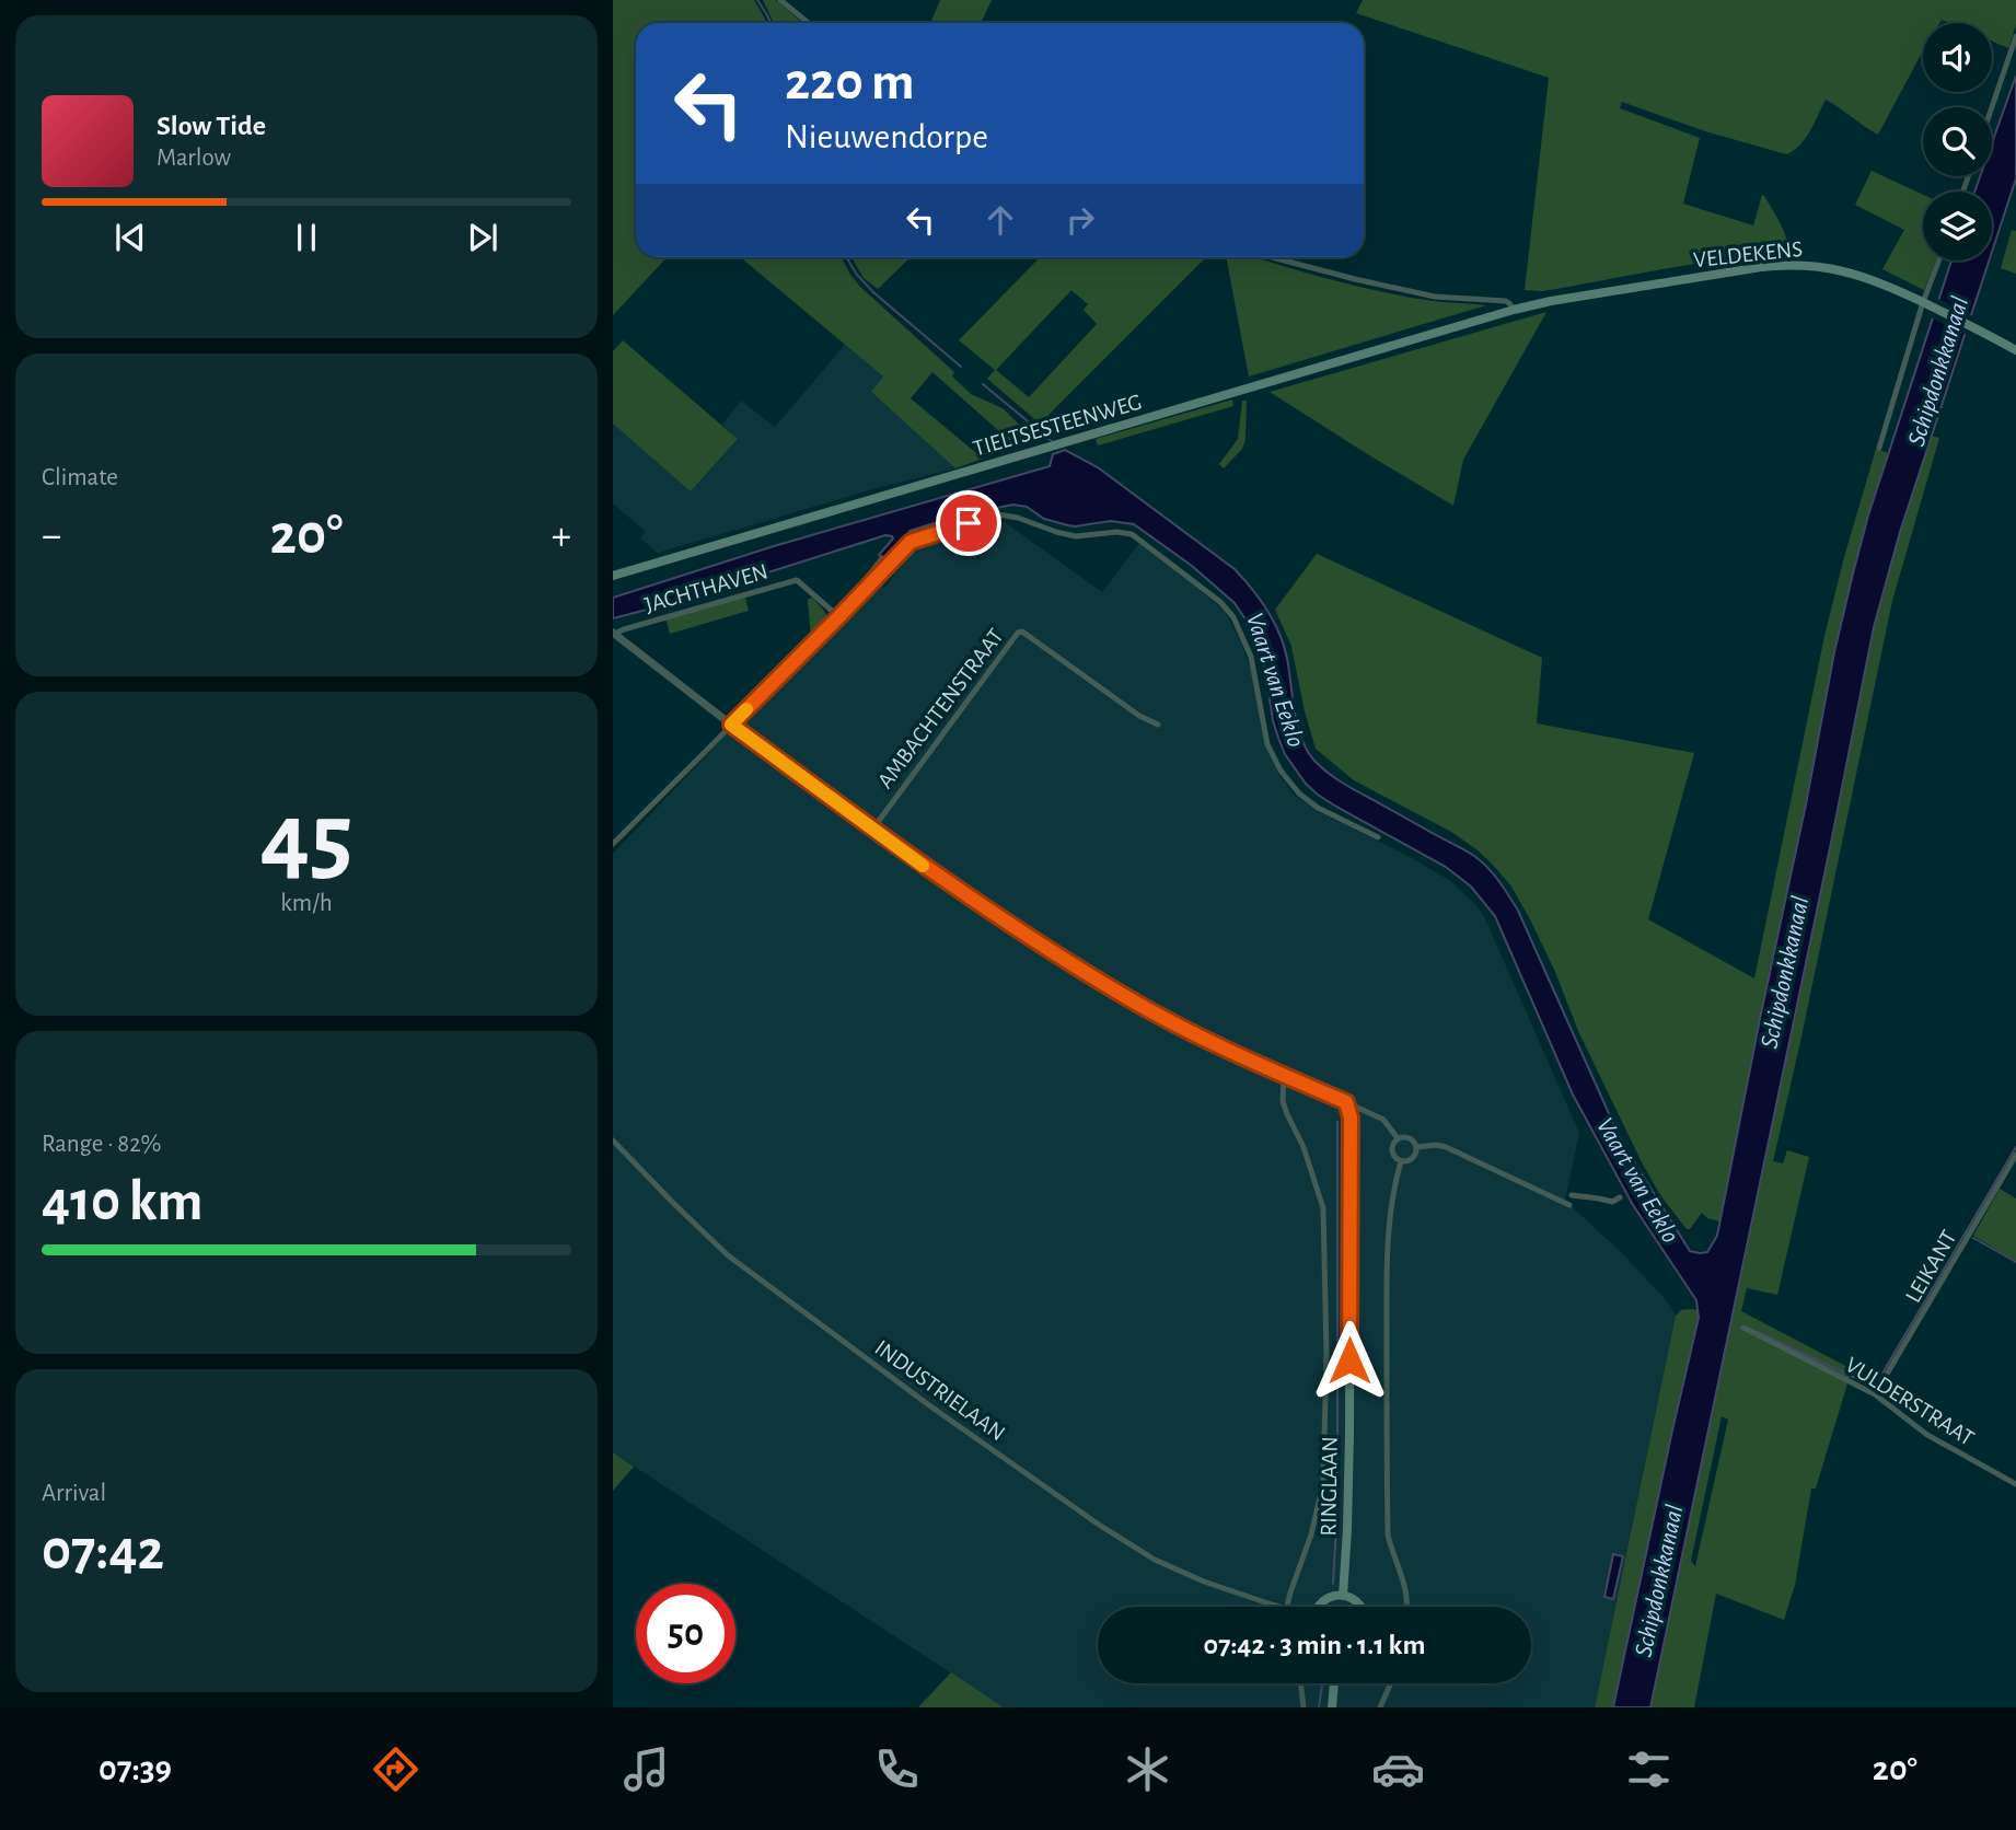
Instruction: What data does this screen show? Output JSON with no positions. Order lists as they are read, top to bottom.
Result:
{
  "streets": {
    "main road": ["VELDEKENS", "TIELTSESTEENWEG", "RINGLAAN"],
    "street": [
      "JACHTHAVEN",
      "AMBACHTENSTRAAT",
      "LEIKANT",
      "INDUSTRIELAAN",
      "VULDERSTRAAT"
    ]
  },
  "crossings": [
    ["VELDEKENS", "TIELTSESTEENWEG"],
    ["LEIKANT", "VULDERSTRAAT"]
  ],
  "water": ["Schipdonkkanaal", "Vaart van Eeklo"],
  "page": {
    "turn": ["220 m", "Nieuwendorpe"],
    "song": ["Slow Tide", "Marlow"],
    "tile": [
      "Climate",
      ["45", "km/h"],
      ["Range · 82%", "410 km"],
      ["Arrival", "07:42"]
    ],
    "heat": ["−", "20°", "+"],
    "limit": "50",
    "trip": "07:42 · 3 min · 1.1 km",
    "tabs": ["07:39", "20°"]
  }
}
